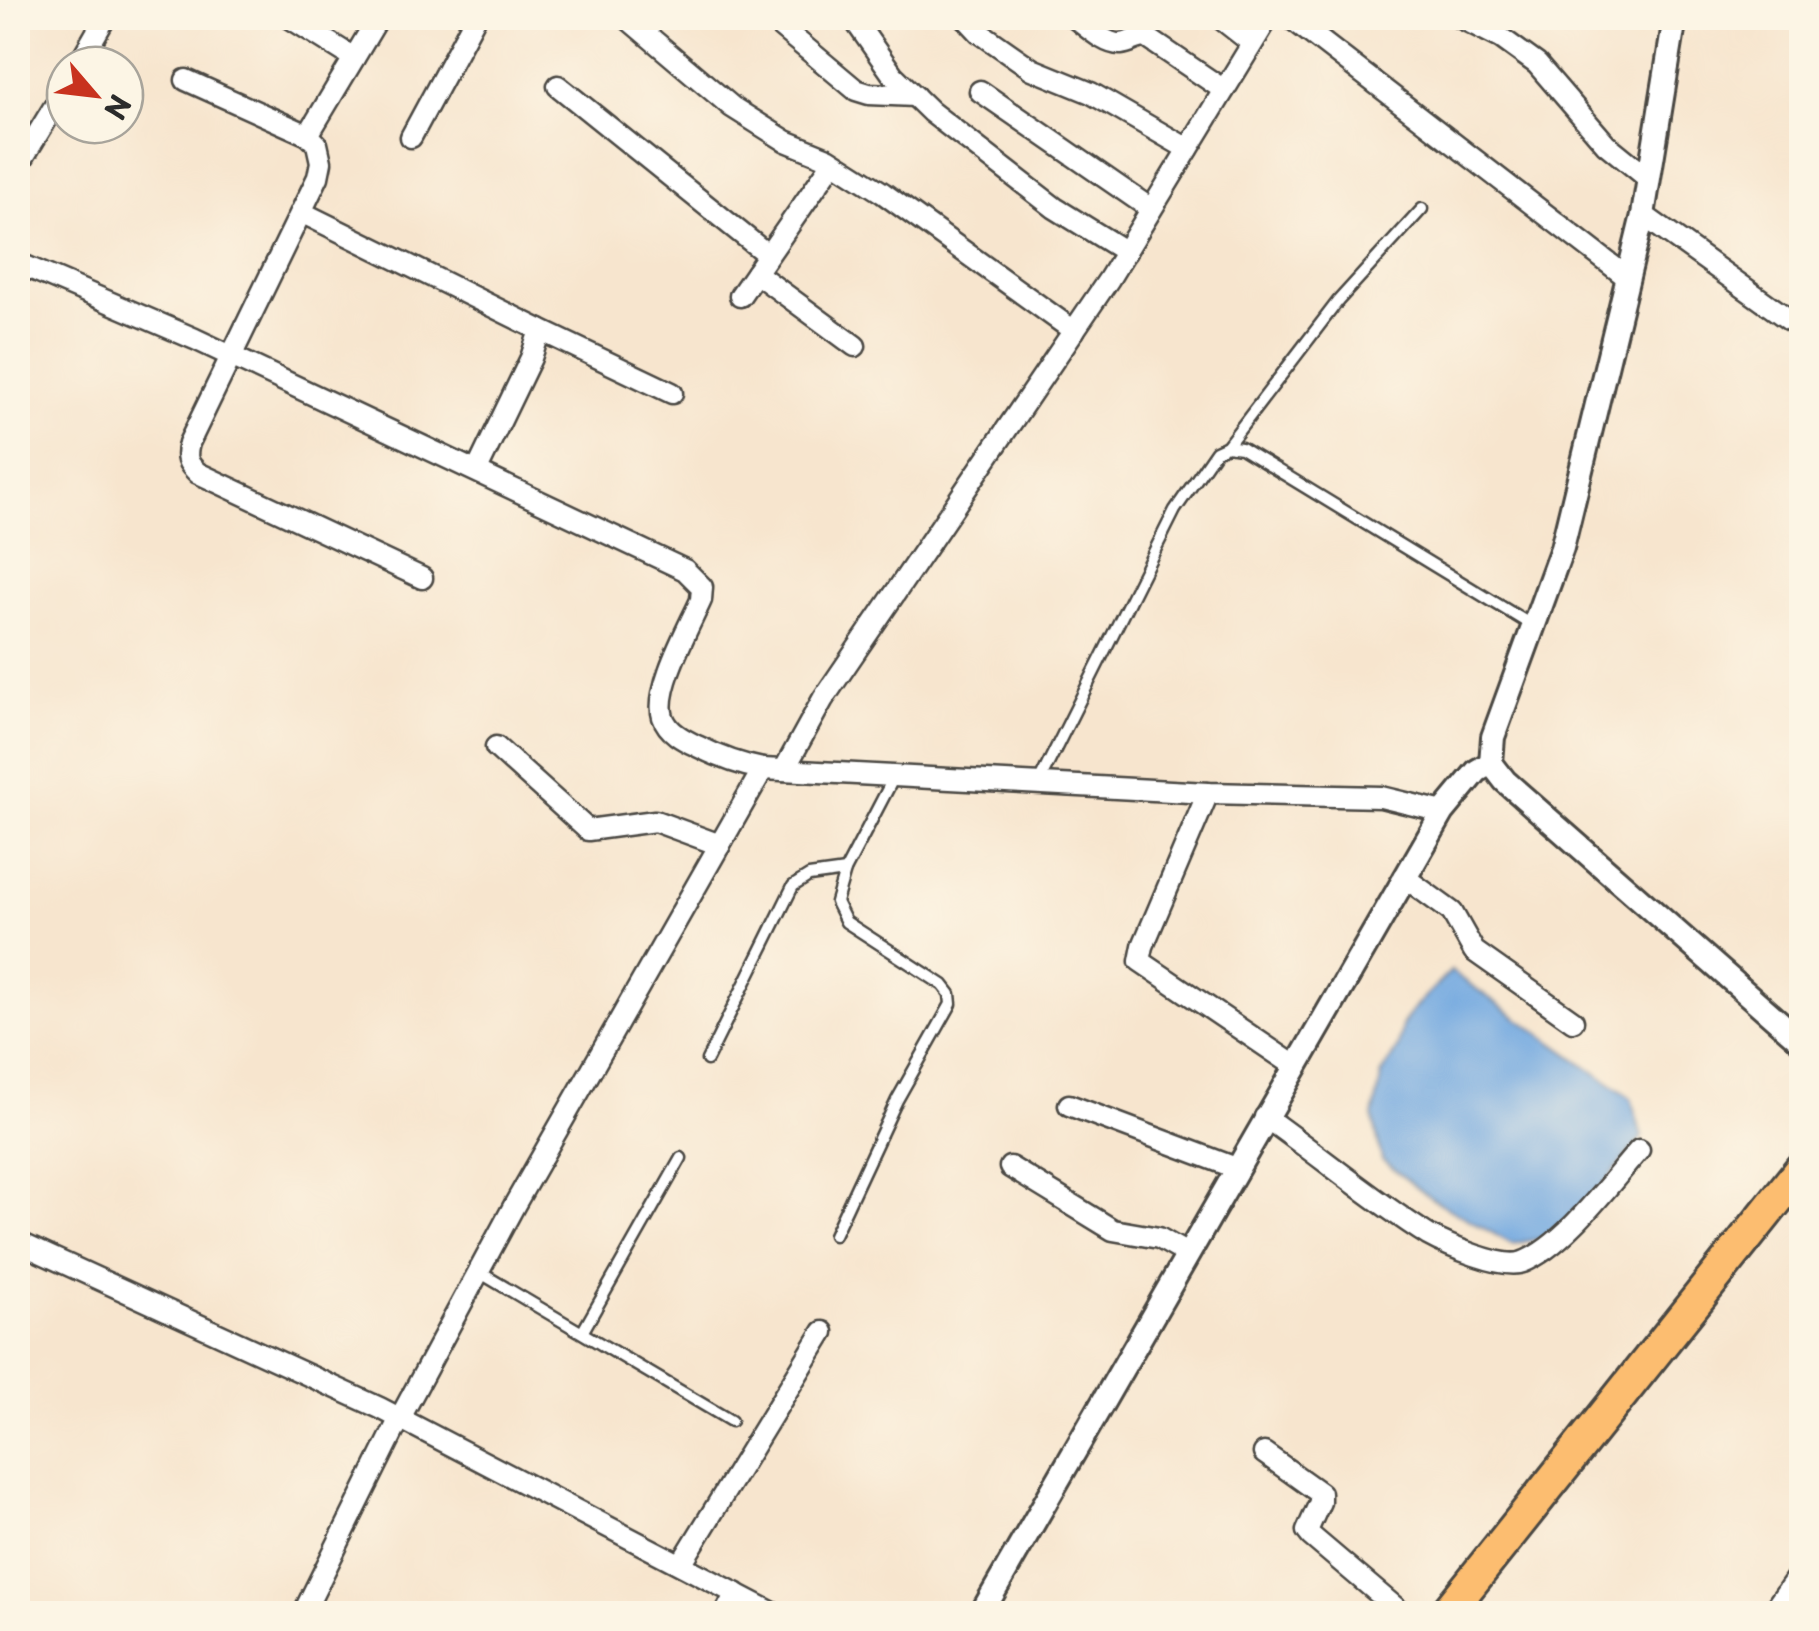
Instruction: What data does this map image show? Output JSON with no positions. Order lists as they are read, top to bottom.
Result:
{
  "north": "bottom right"
}
